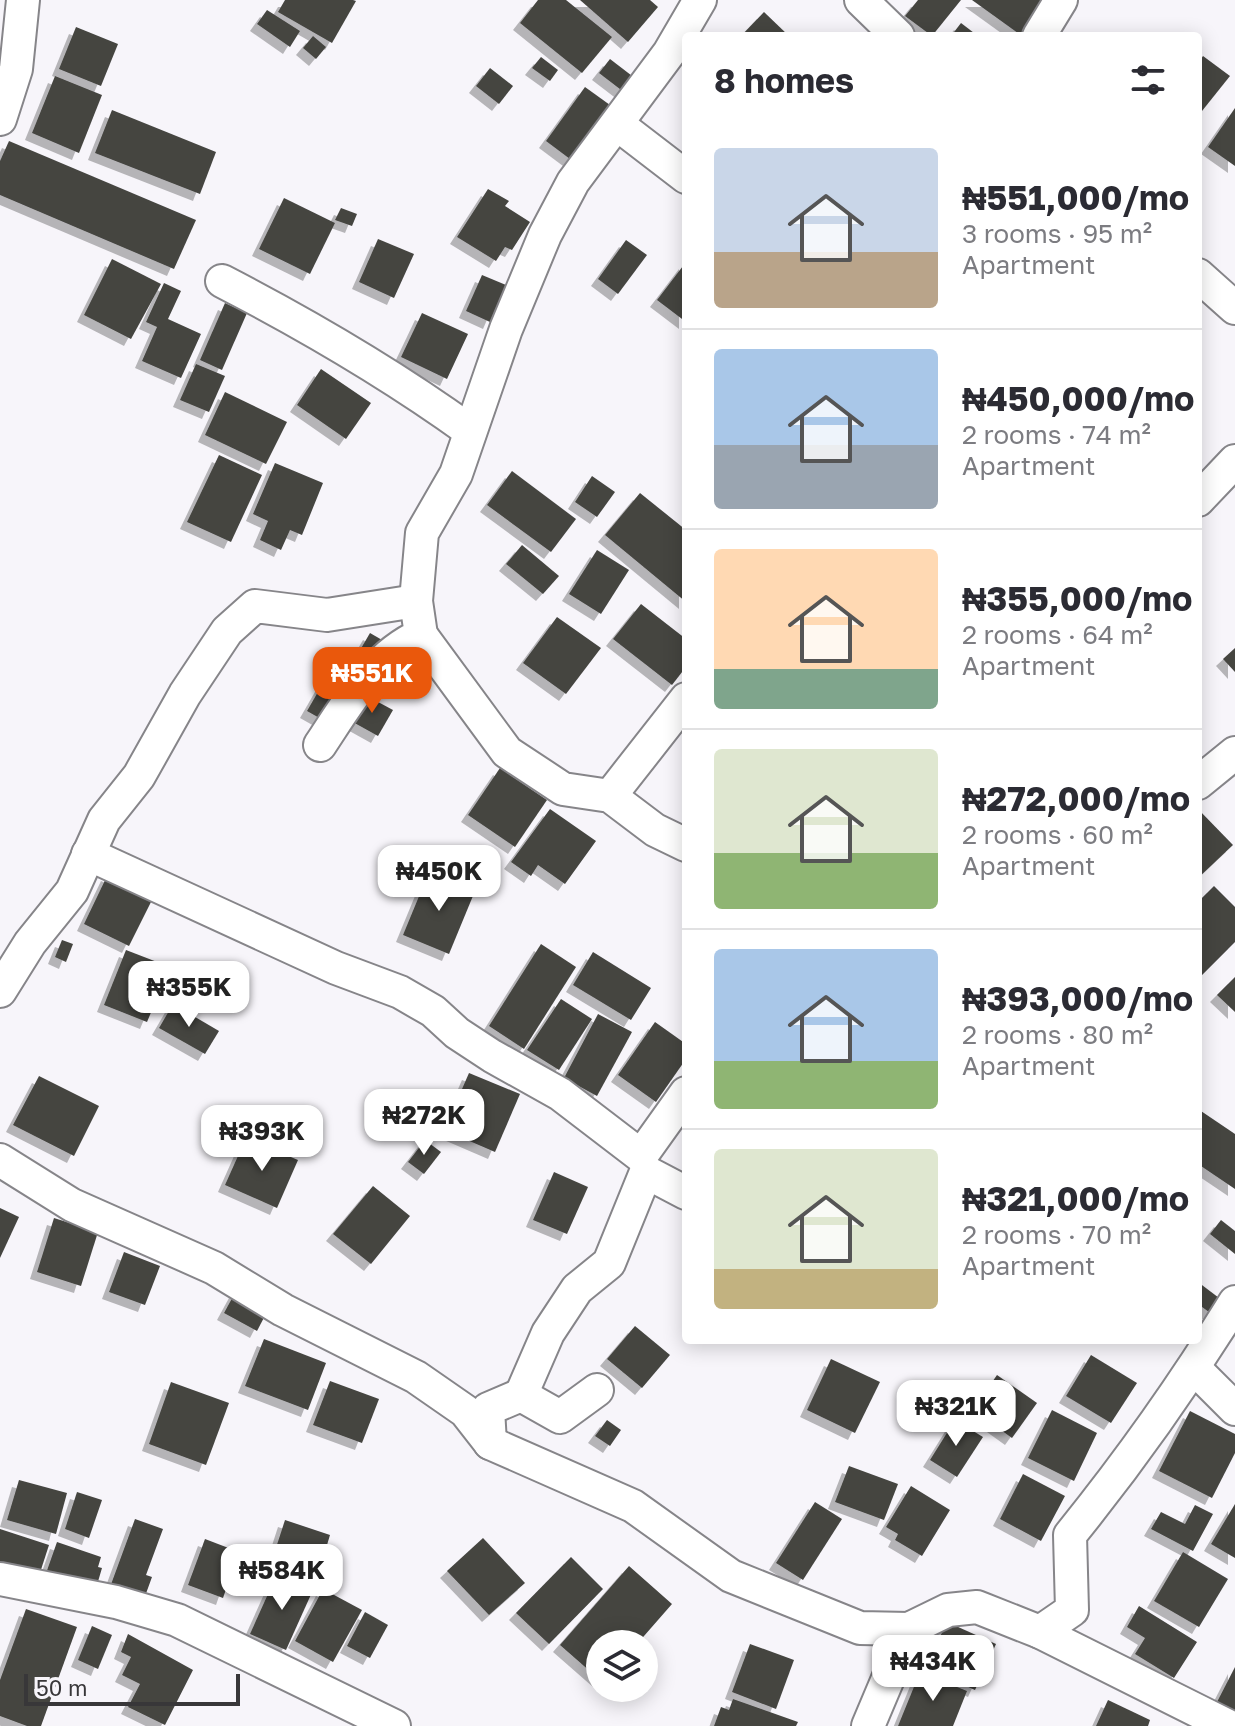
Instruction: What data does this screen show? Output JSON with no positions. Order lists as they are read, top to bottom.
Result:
{
  "scale_bar": "50 m",
  "page": {
    "heading": "8 homes",
    "list": [
      {
        "name": "₦551,000/mo",
        "note": "3 rooms · 95 m² · Apartment"
      },
      {
        "name": "₦450,000/mo",
        "note": "2 rooms · 74 m² · Apartment"
      },
      {
        "name": "₦355,000/mo",
        "note": "2 rooms · 64 m² · Apartment"
      },
      {
        "name": "₦272,000/mo",
        "note": "2 rooms · 60 m² · Apartment"
      },
      {
        "name": "₦393,000/mo",
        "note": "2 rooms · 80 m² · Apartment"
      },
      {
        "name": "₦321,000/mo",
        "note": "2 rooms · 70 m² · Apartment"
      }
    ],
    "price": [
      "₦551K",
      "₦450K",
      "₦355K",
      "₦272K",
      "₦393K",
      "₦321K",
      "₦584K",
      "₦434K"
    ],
    "scale": "50 m"
  }
}
